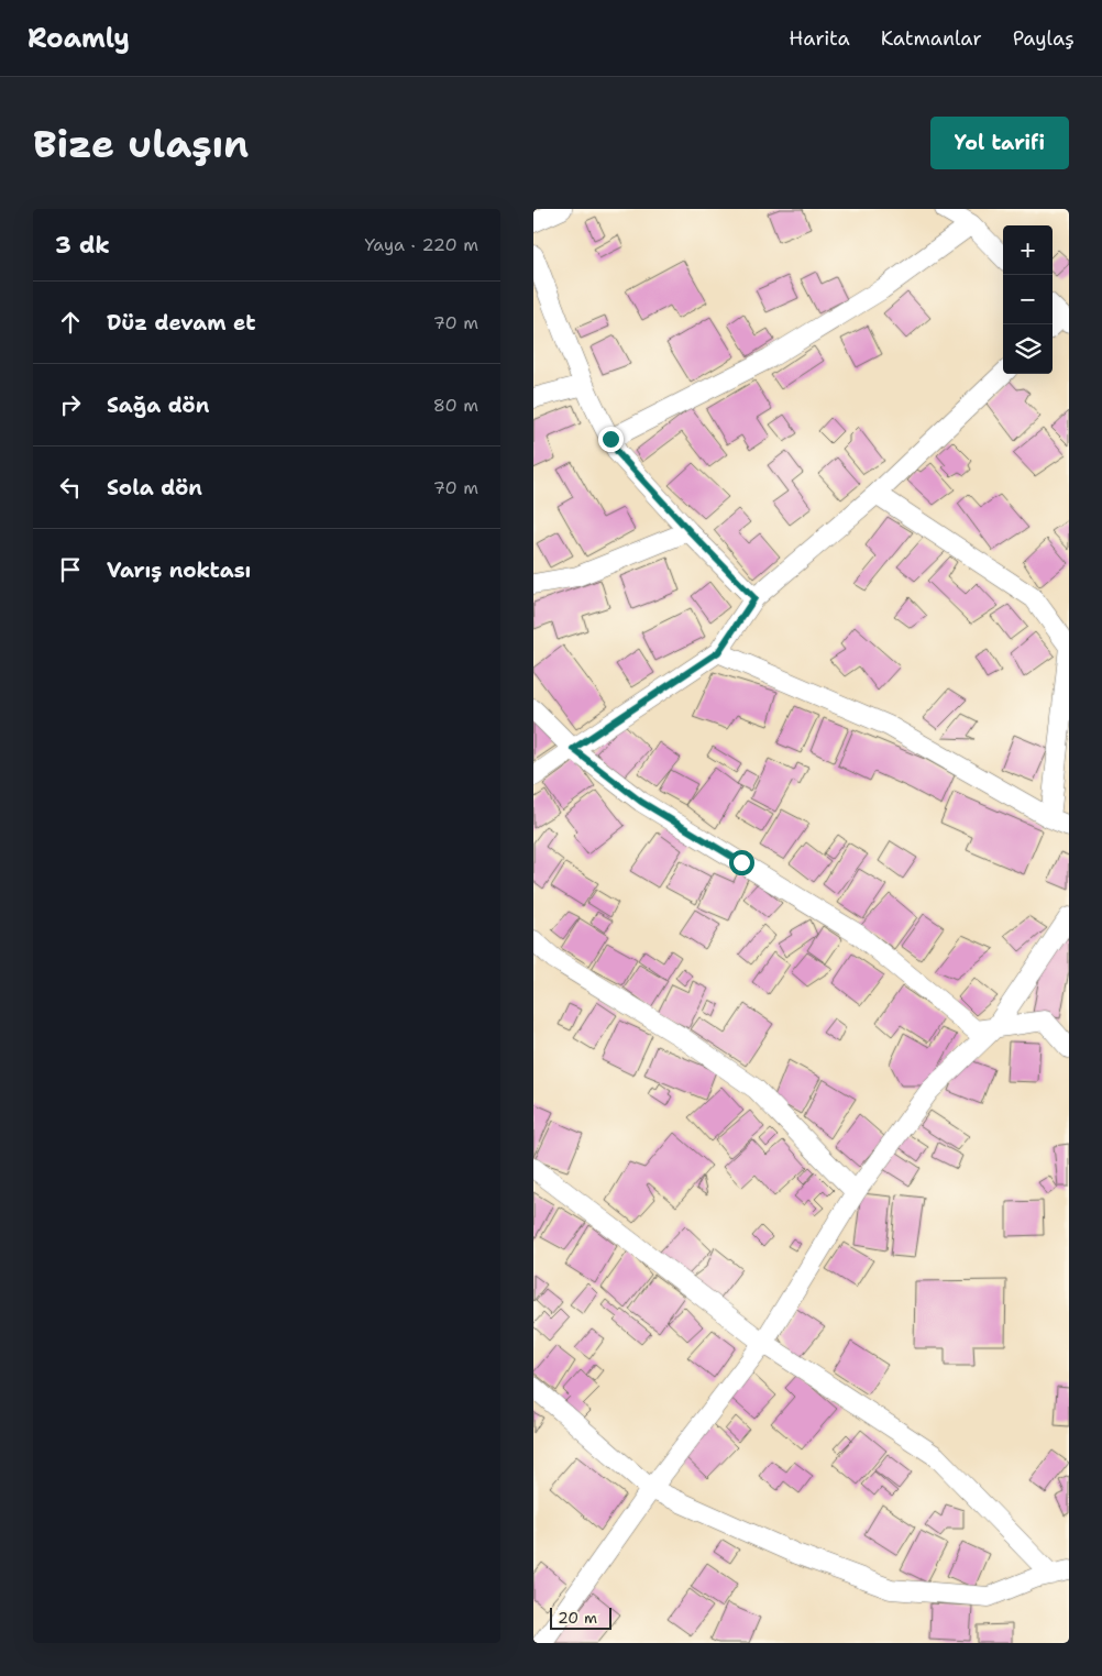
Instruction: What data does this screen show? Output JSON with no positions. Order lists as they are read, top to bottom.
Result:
{
  "scale_bar": "20 m",
  "page": {
    "header": "Roamly",
    "nav": ["Harita", "Katmanlar", "Paylaş"],
    "buttons": "Yol tarifi",
    "title": "Bize ulaşın",
    "heading": ["3 dk", "Yaya · 220 m"],
    "map_buttons": ["+", "−"],
    "list": [
      ["Düz devam et", "70 m"],
      ["Sağa dön", "80 m"],
      ["Sola dön", "70 m"],
      "Varış noktası"
    ],
    "scale": "20 m"
  }
}
